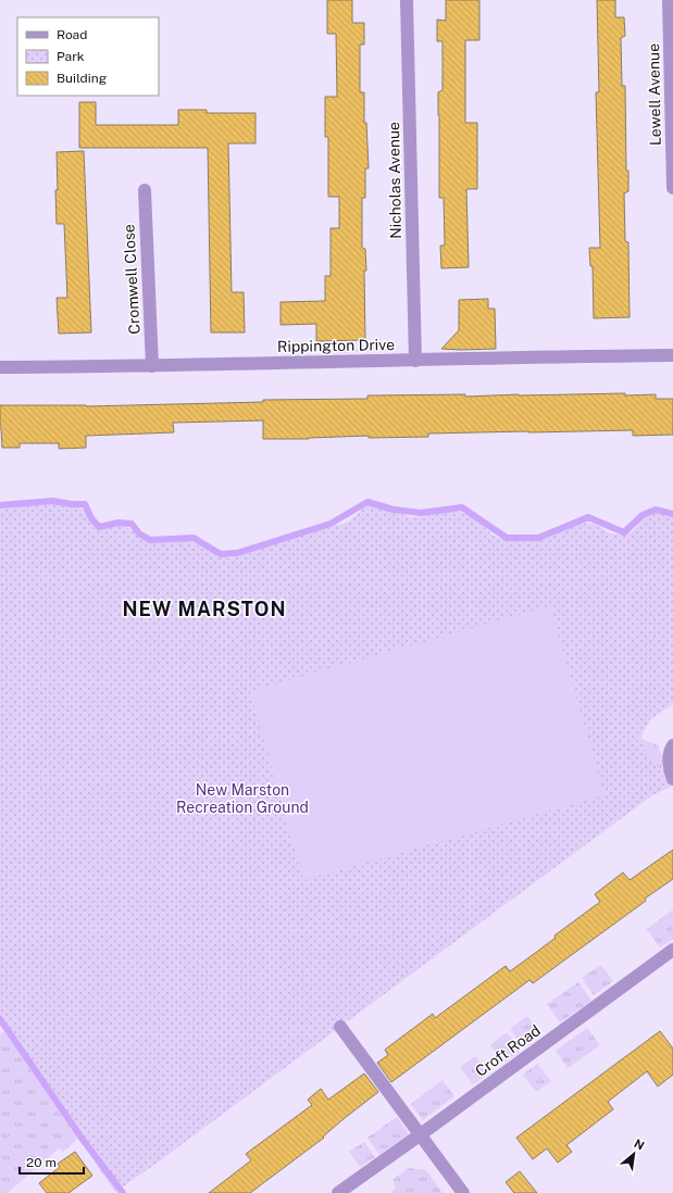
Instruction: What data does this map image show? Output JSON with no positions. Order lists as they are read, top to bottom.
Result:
{
  "streets": {
    "street": [
      "Lewell Avenue",
      "Nicholas Avenue",
      "Cromwell Close",
      "Rippington Drive",
      "Croft Road"
    ]
  },
  "crossings": [
    ["Nicholas Avenue", "Rippington Drive"],
    ["Cromwell Close", "Rippington Drive"]
  ],
  "districts": ["NEW MARSTON"],
  "parks": ["New Marston Recreation Ground"],
  "legend": ["Road", "Park", "Building"],
  "scale_bar": "20 m",
  "north": "top right"
}
